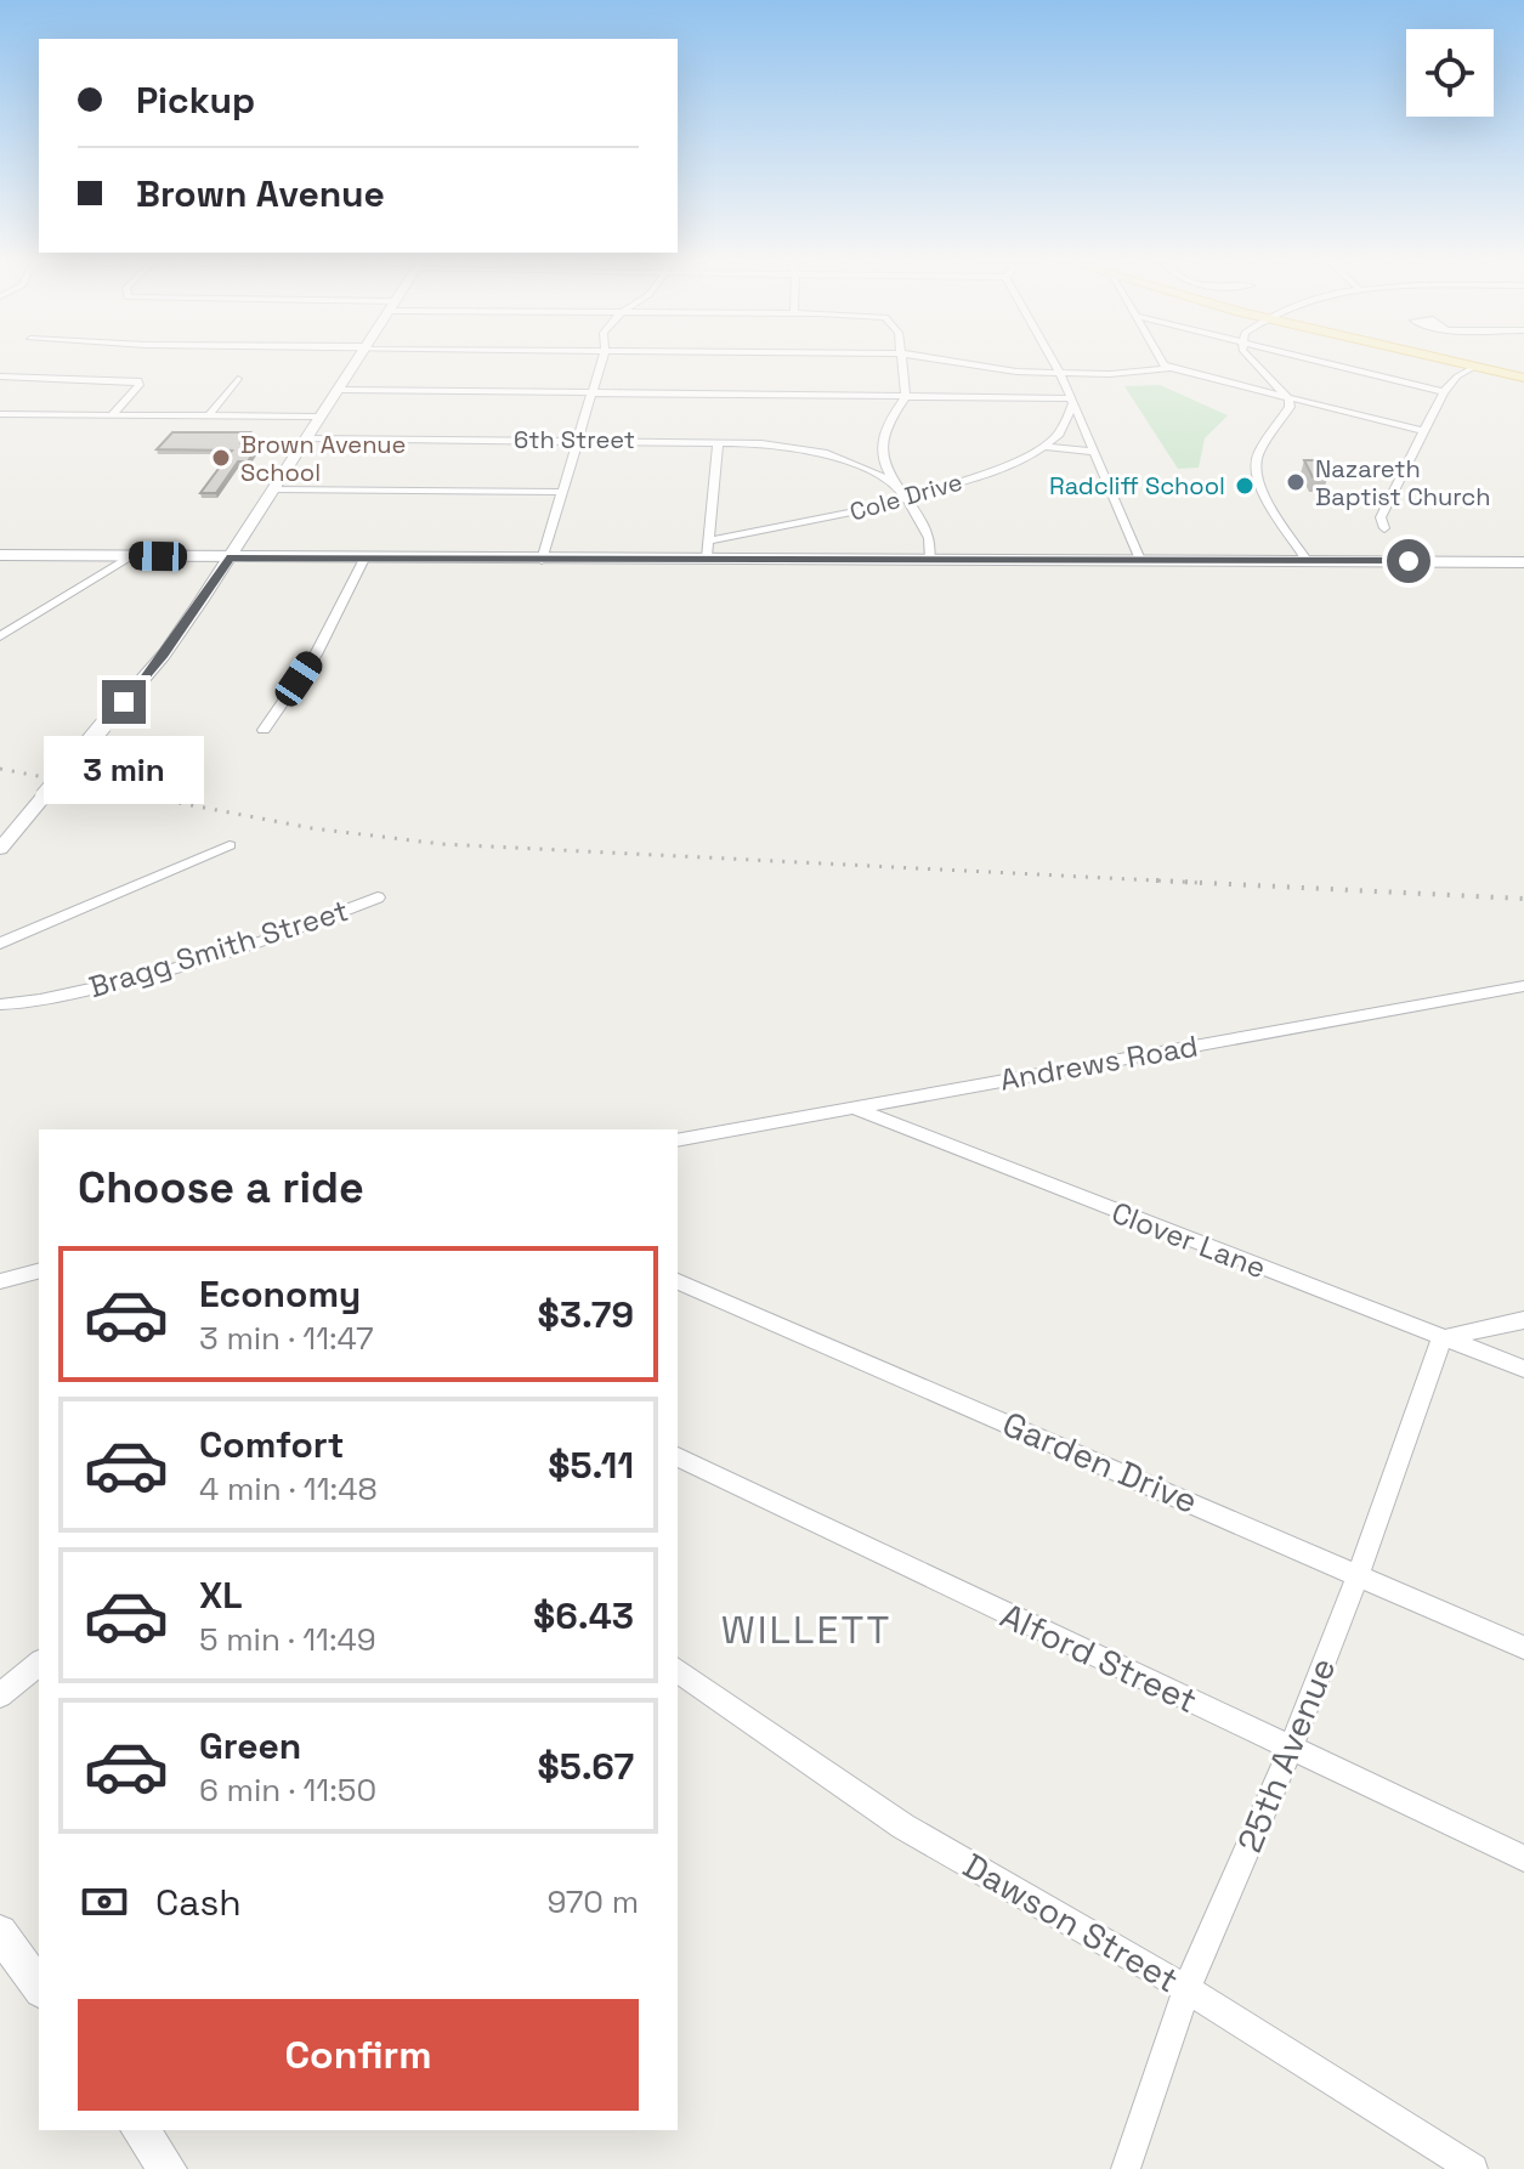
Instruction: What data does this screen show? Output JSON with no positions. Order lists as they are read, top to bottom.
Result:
{
  "streets": {
    "street": [
      "6th Street",
      "Cole Drive",
      "Bragg Smith Street",
      "Andrews Road",
      "Clover Lane",
      "Garden Drive",
      "Alford Street",
      "25th Avenue",
      "Dawson Street"
    ]
  },
  "crossings": [
    ["Andrews Road", "Clover Lane"],
    ["Clover Lane", "25th Avenue"],
    ["Garden Drive", "25th Avenue"],
    ["Alford Street", "25th Avenue"],
    ["25th Avenue", "Dawson Street"]
  ],
  "districts": ["WILLETT"],
  "places": ["Brown Avenue School", "Nazareth Baptist Church", "Radcliff School"],
  "page": {
    "banner": ["Pickup", "Brown Avenue"],
    "bubble": "3 min",
    "heading": "Choose a ride",
    "list": [
      {
        "name": "Economy",
        "note": "3 min · 11:47",
        "value": "$3.79"
      },
      {
        "name": "Comfort",
        "note": "4 min · 11:48",
        "value": "$5.11"
      },
      {
        "name": "XL",
        "note": "5 min · 11:49",
        "value": "$6.43"
      },
      {
        "name": "Green",
        "note": "6 min · 11:50",
        "value": "$5.67"
      }
    ],
    "pay": ["Cash", "970 m"],
    "buttons": "Confirm"
  }
}
